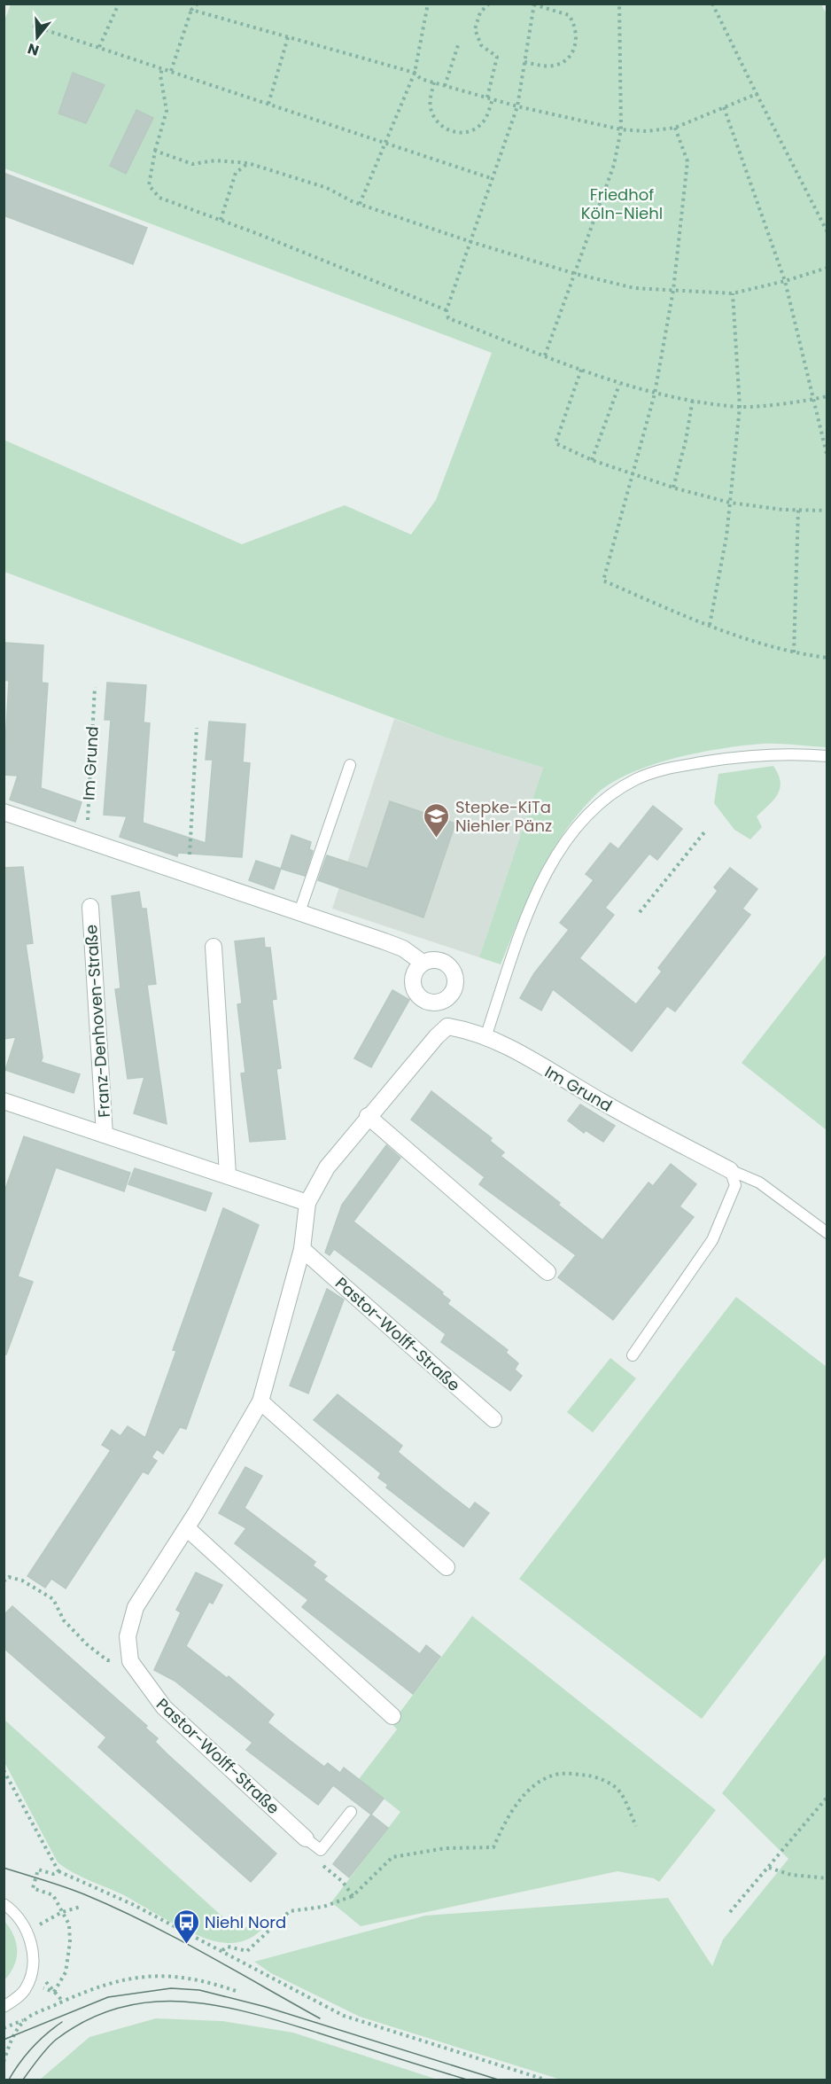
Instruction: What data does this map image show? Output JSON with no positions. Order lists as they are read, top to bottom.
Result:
{
  "streets": {
    "street": ["Im Grund", "Franz-Denhoven-Straße", "Pastor-Wolff-Straße"]
  },
  "parks": ["Friedhof Köln-Niehl"],
  "places": {
    "school or university": ["Stepke-KiTa Niehler Pänz"],
    "bus stop": ["Niehl Nord"]
  },
  "north": "bottom"
}
